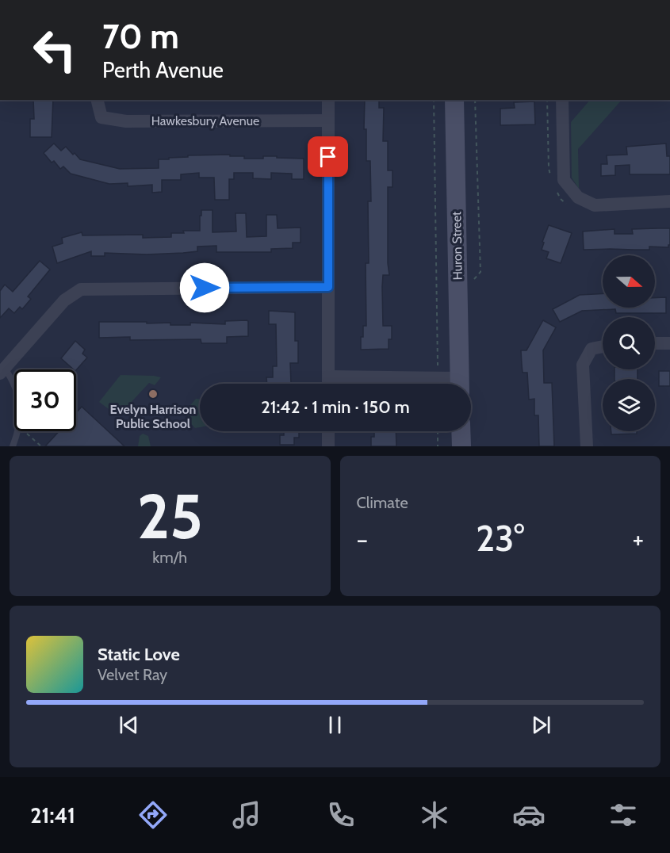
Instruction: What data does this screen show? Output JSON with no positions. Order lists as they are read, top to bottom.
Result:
{
  "streets": {
    "main road": ["Huron Street"],
    "street": ["Hawkesbury Avenue"]
  },
  "places": ["Evelyn Harrison Public School"],
  "north": "right",
  "page": {
    "turn": ["70 m", "Perth Avenue"],
    "limit": "30",
    "trip": "21:42 · 1 min · 150 m",
    "tile": [
      ["25", "km/h"],
      "Climate"
    ],
    "heat": ["−", "23°", "+"],
    "song": ["Static Love", "Velvet Ray"],
    "tabs": "21:41"
  }
}
